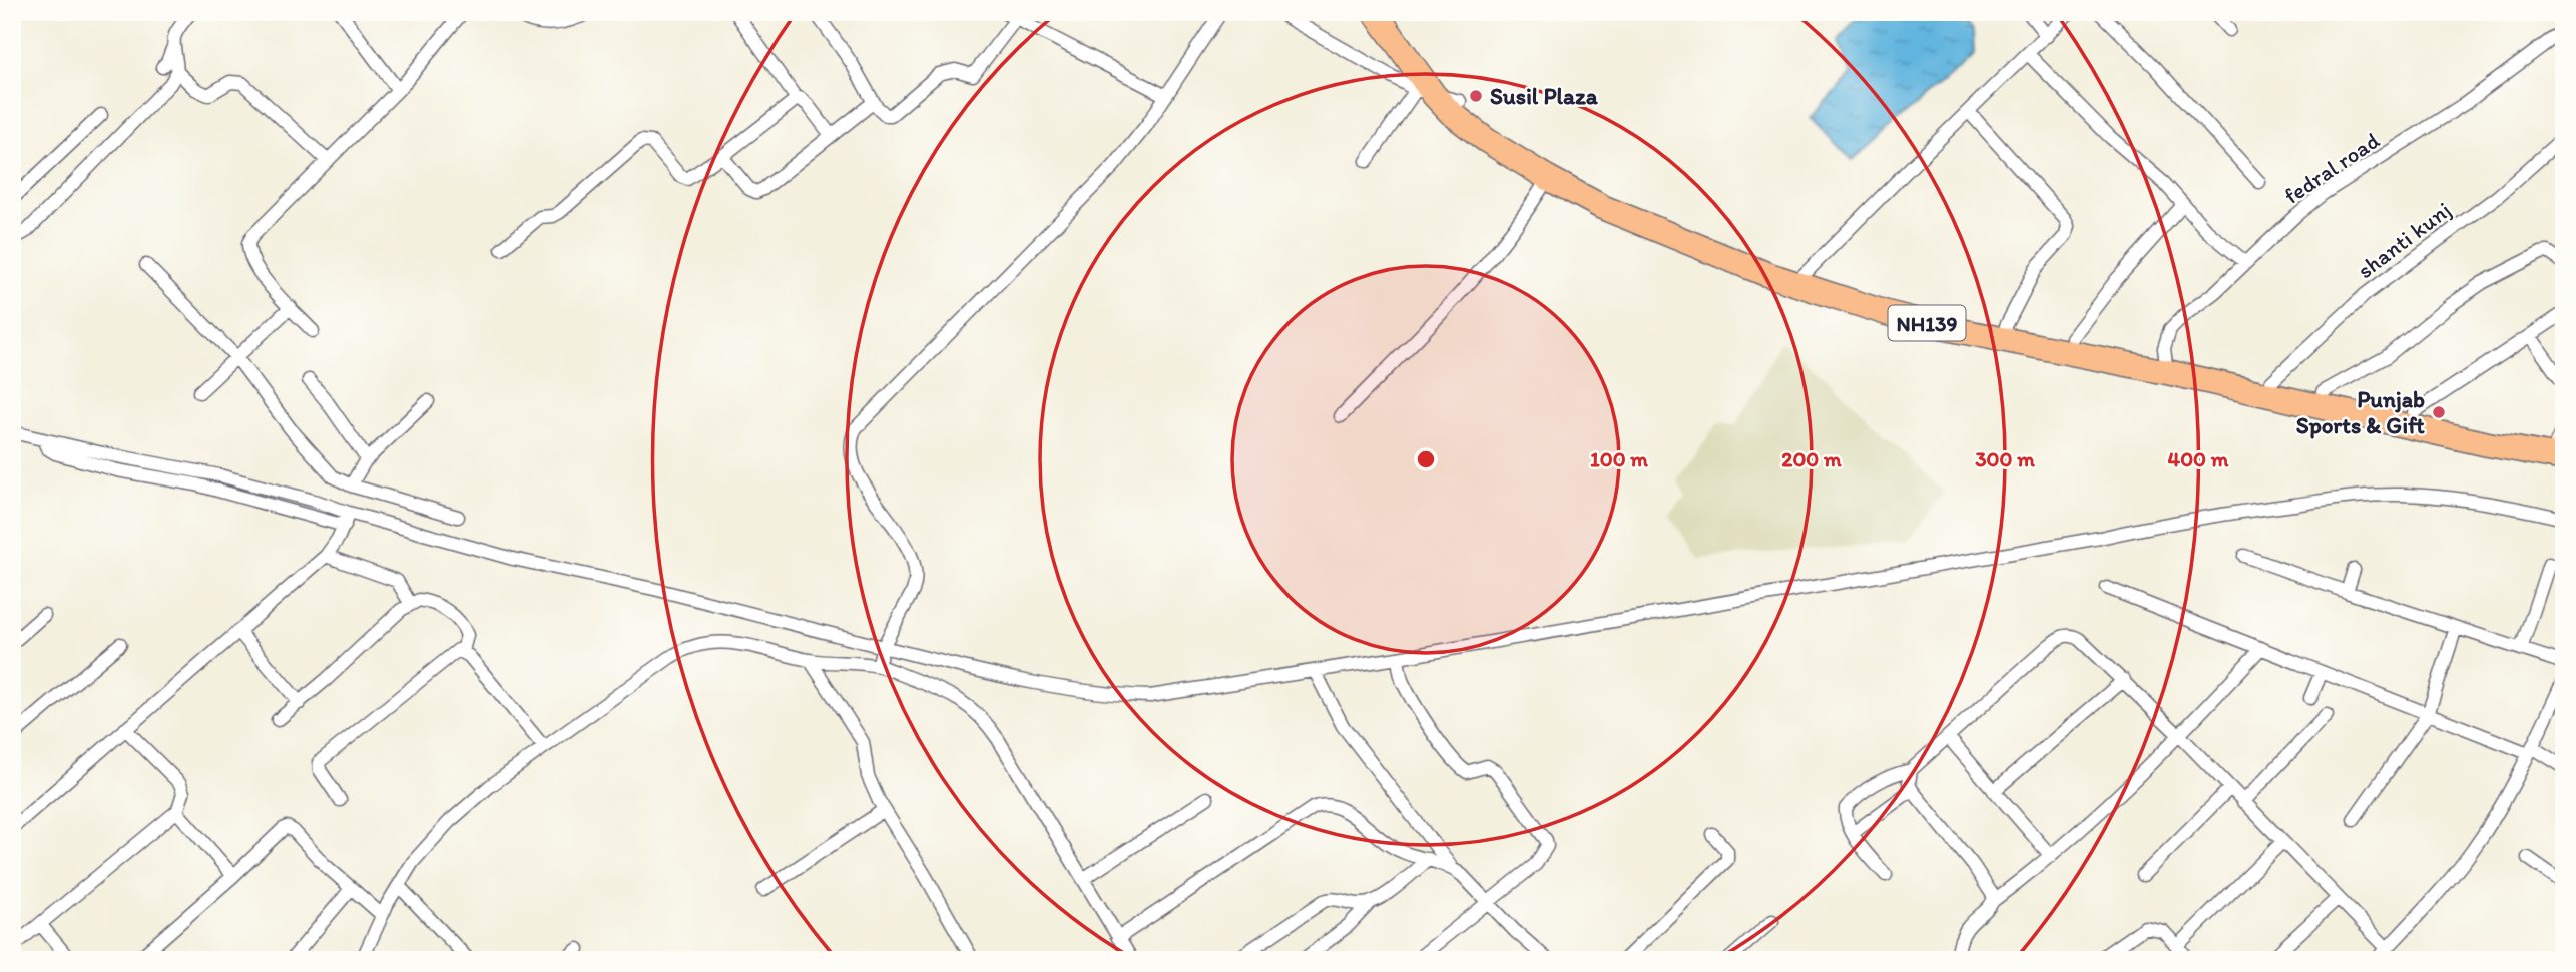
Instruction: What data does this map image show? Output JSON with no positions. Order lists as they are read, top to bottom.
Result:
{
  "streets": {
    "highway": ["NH139"],
    "street": ["fedral road", "shanti kunj"]
  },
  "crossings": [
    ["fedral road", "NH139"],
    ["shanti kunj", "NH139"]
  ],
  "places": ["Susil Plaza", "Punjab Sports & Gift"],
  "rings": [
    "100 m",
    "200 m",
    "300 m",
    "400 m"
  ]
}
